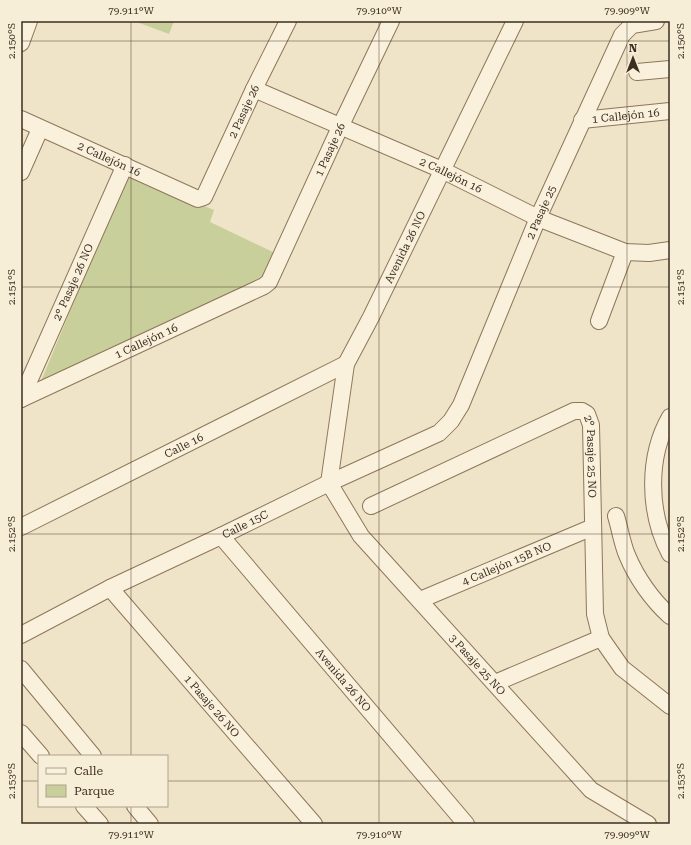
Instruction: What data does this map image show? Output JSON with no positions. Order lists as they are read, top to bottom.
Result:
{
  "streets": {
    "street": [
      "2 Pasaje 26",
      "1 Callejón 16",
      "1 Pasaje 26",
      "2 Callejón 16",
      "2 Pasaje 25",
      "Avenida 26 NO",
      "2° Pasaje 26 NO",
      "Calle 16",
      "2° Pasaje 25 NO",
      "Calle 15C",
      "4 Callejón 15B NO",
      "3 Pasaje 25 NO",
      "1 Pasaje 26 NO"
    ]
  },
  "crossings": [
    ["2 Pasaje 26", "2 Callejón 16"],
    ["1 Callejón 16", "1 Pasaje 26"],
    ["1 Callejón 16", "2 Pasaje 25"],
    ["1 Callejón 16", "2° Pasaje 26 NO"],
    ["1 Pasaje 26", "2 Callejón 16"],
    ["2 Callejón 16", "2 Pasaje 25"],
    ["2 Callejón 16", "Avenida 26 NO"],
    ["2 Callejón 16", "2° Pasaje 26 NO"],
    ["2 Pasaje 25", "Calle 15C"],
    ["Avenida 26 NO", "Calle 16"],
    ["Avenida 26 NO", "Calle 15C"],
    ["Avenida 26 NO", "3 Pasaje 25 NO"],
    ["2° Pasaje 25 NO", "4 Callejón 15B NO"],
    ["Calle 15C", "3 Pasaje 25 NO"],
    ["Calle 15C", "1 Pasaje 26 NO"],
    ["4 Callejón 15B NO", "3 Pasaje 25 NO"]
  ],
  "legend": ["Calle", "Parque"],
  "north": "top",
  "coordinates": [
    "79.911°W",
    "79.910°W",
    "79.909°W",
    "2.150°S",
    "2.151°S",
    "2.152°S",
    "2.153°S"
  ]
}
